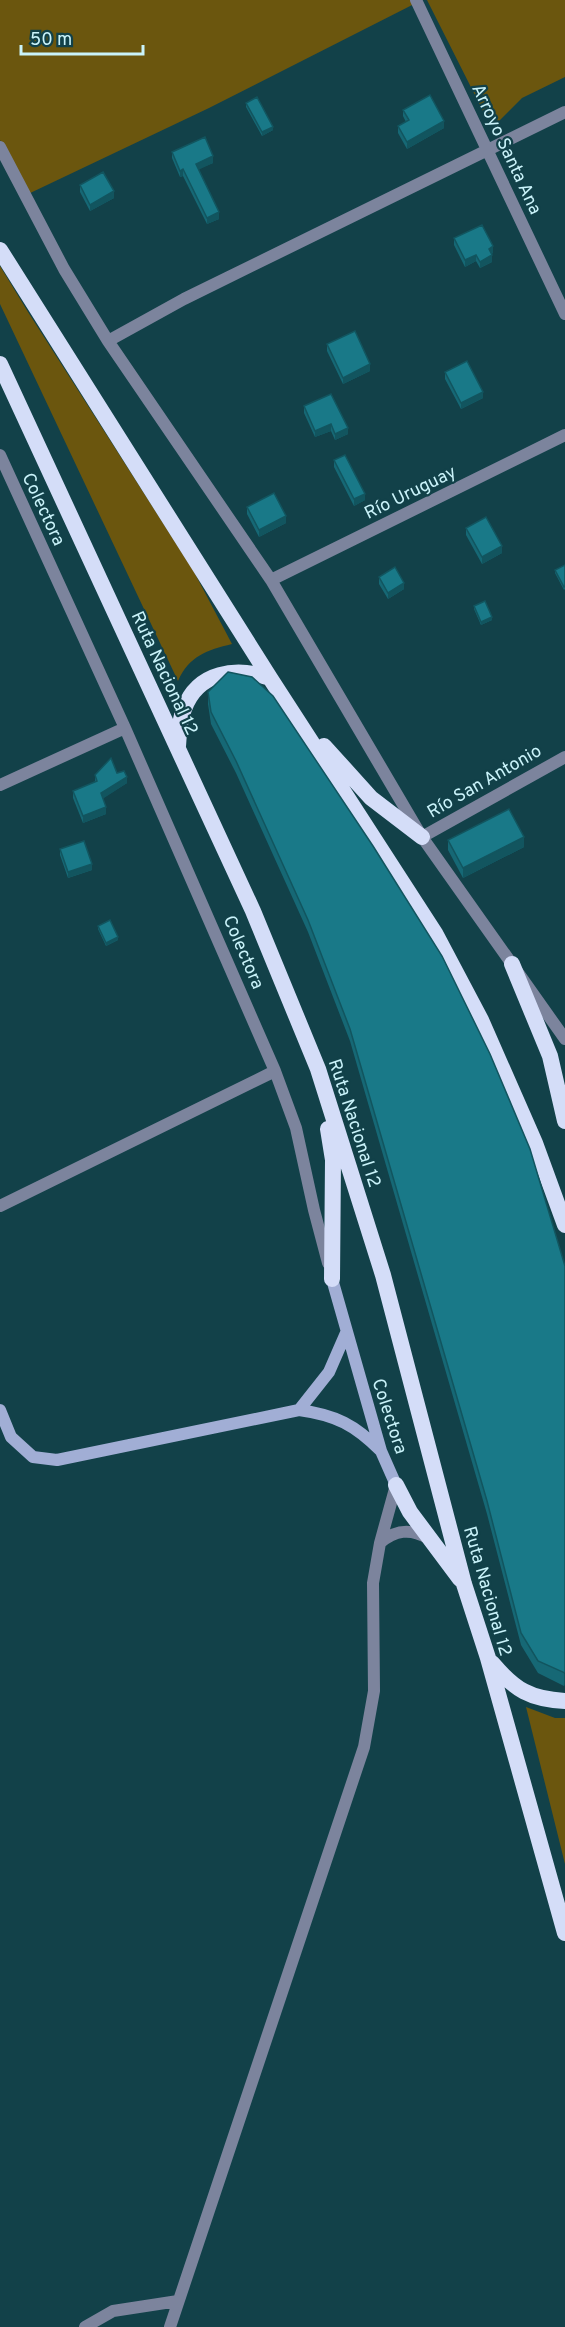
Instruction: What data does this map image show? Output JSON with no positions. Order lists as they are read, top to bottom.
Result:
{
  "streets": {
    "highway": ["Ruta Nacional 12"],
    "main road": ["Colectora"],
    "street": ["Arroyo Santa Ana", "Río Uruguay", "Río San Antonio"]
  },
  "scale_bar": "50 m"
}
